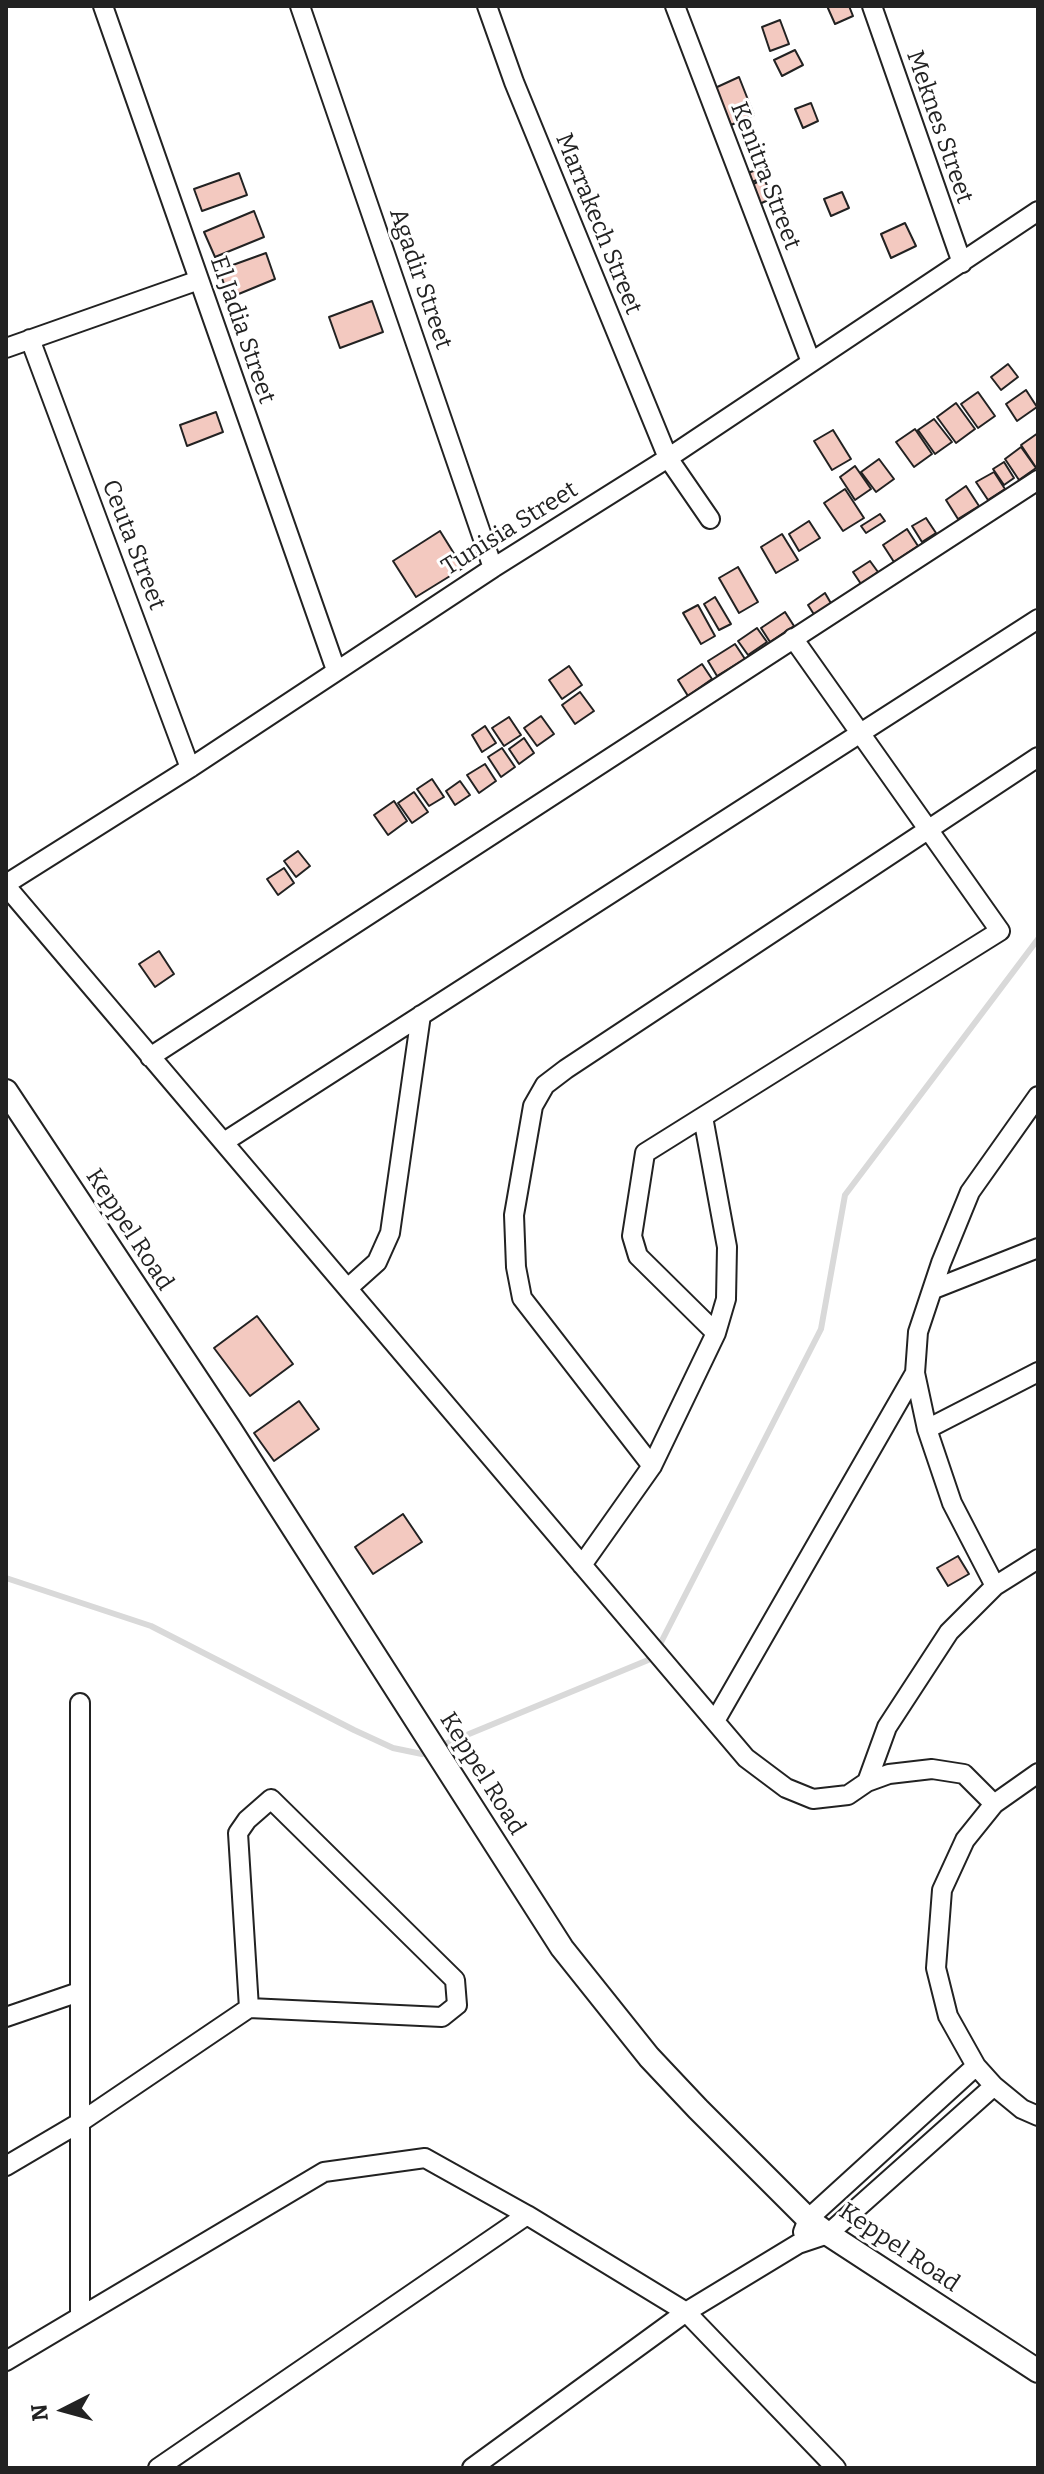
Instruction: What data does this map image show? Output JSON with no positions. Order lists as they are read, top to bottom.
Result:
{
  "streets": {
    "street": [
      "Meknes Street",
      "Kenitra Street",
      "Marrakech Street",
      "Agadir Street",
      "El Jadia Street",
      "Tunisia Street",
      "Ceuta Street",
      "Keppel Road"
    ]
  },
  "crossings": [
    ["Meknes Street", "Tunisia Street"],
    ["Kenitra Street", "Tunisia Street"],
    ["Marrakech Street", "Tunisia Street"],
    ["Agadir Street", "Tunisia Street"],
    ["El Jadia Street", "Tunisia Street"],
    ["Tunisia Street", "Ceuta Street"]
  ],
  "north": "left"
}
